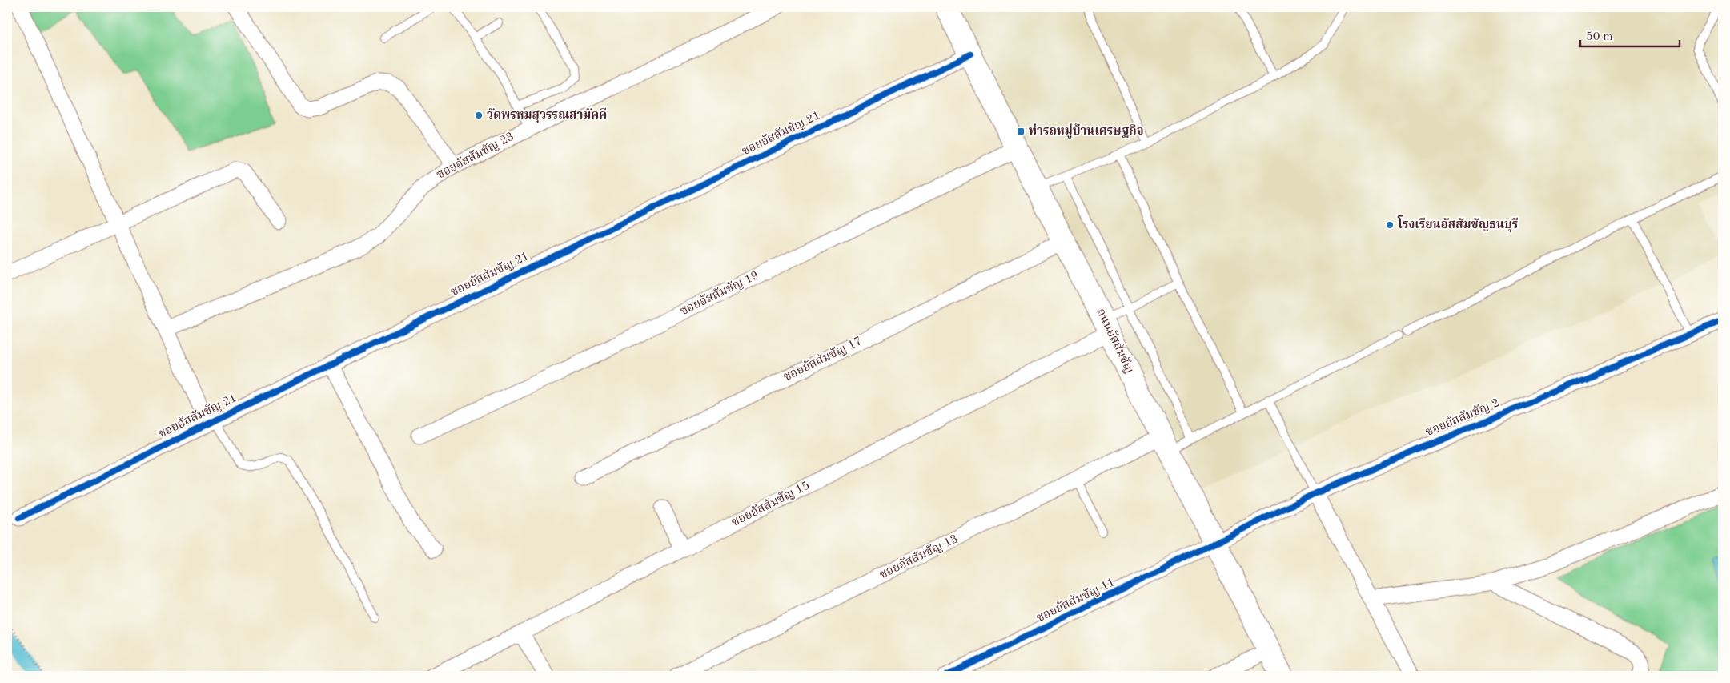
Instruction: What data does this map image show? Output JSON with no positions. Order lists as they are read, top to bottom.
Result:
{
  "streets": {
    "street": [
      "ซอยอัสสัมชัญ 21",
      "ซอยอัสสัมชัญ 23",
      "ซอยอัสสัมชัญ 19",
      "ถนนอัสสัมชัญ",
      "ซอยอัสสัมชัญ 17",
      "ซอยอัสสัมชัญ 2",
      "ซอยอัสสัมชัญ 15",
      "ซอยอัสสัมชัญ 13",
      "ซอยอัสสัมชัญ 11"
    ]
  },
  "crossings": [
    ["ซอยอัสสัมชัญ 21", "ถนนอัสสัมชัญ"],
    ["ซอยอัสสัมชัญ 19", "ถนนอัสสัมชัญ"],
    ["ถนนอัสสัมชัญ", "ซอยอัสสัมชัญ 17"],
    ["ถนนอัสสัมชัญ", "ซอยอัสสัมชัญ 2"],
    ["ถนนอัสสัมชัญ", "ซอยอัสสัมชัญ 15"],
    ["ถนนอัสสัมชัญ", "ซอยอัสสัมชัญ 13"],
    ["ถนนอัสสัมชัญ", "ซอยอัสสัมชัญ 11"],
    ["ซอยอัสสัมชัญ 2", "ซอยอัสสัมชัญ 11"]
  ],
  "places": {
    "other": ["วัดพรหมสุวรรณสามัคคี", "โรงเรียนอัสสัมชัญธนบุรี"],
    "transit": ["ท่ารถหมู่บ้านเศรษฐกิจ"]
  },
  "scale_bar": "50 m"
}
